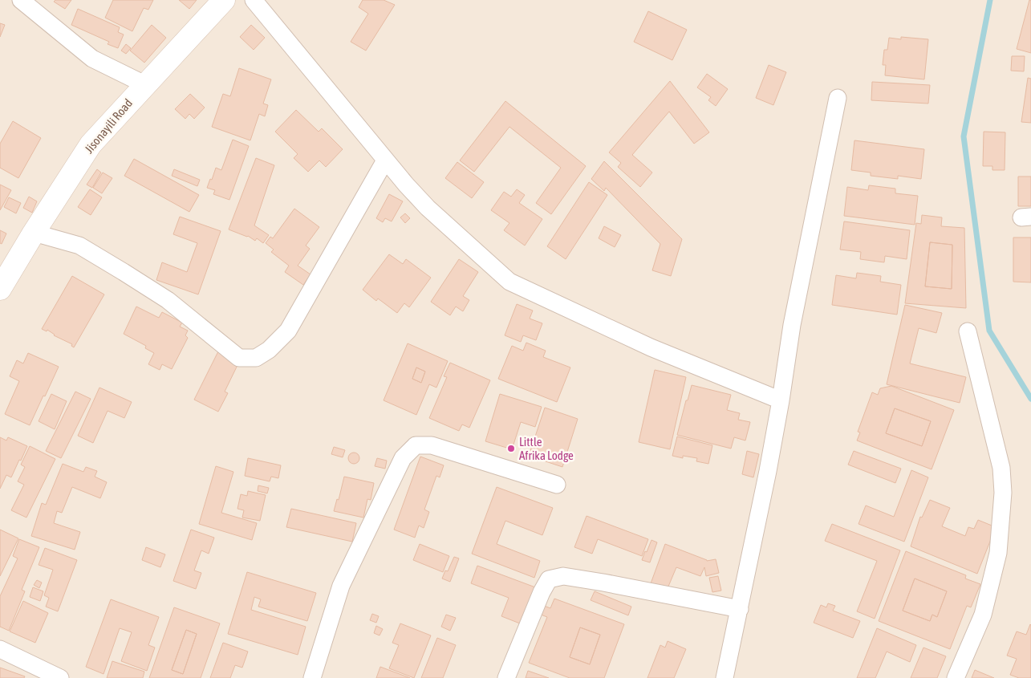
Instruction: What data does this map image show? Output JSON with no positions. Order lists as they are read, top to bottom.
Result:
{
  "streets": {
    "street": ["Jisonayili Road"]
  },
  "places": ["Little Afrika Lodge"]
}
